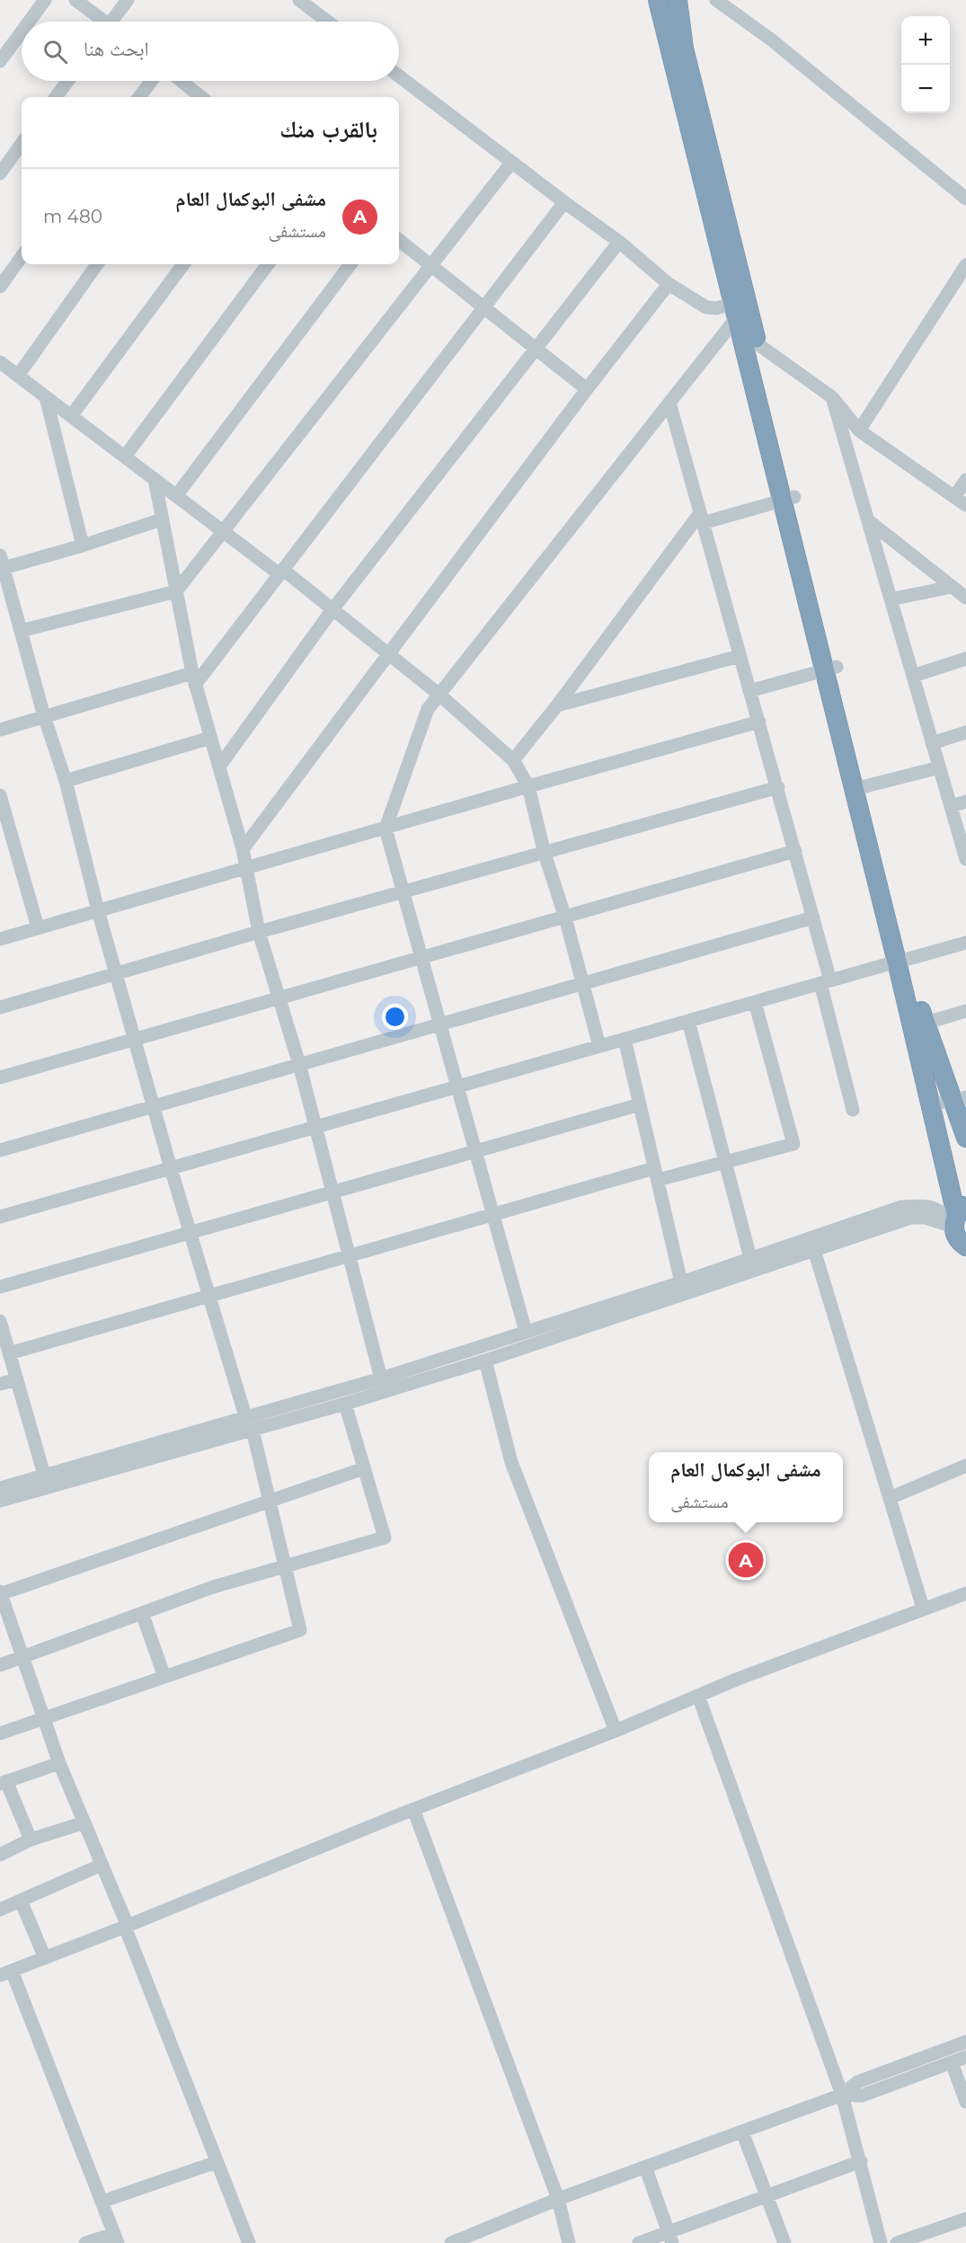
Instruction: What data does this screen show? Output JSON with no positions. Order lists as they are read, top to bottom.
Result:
{
  "page": {
    "map_buttons": ["+", "−"],
    "search": "ابحث هنا",
    "heading": "بالقرب منك",
    "list": [
      {
        "mark": "A",
        "name": "مشفى البوكمال العام",
        "note": "مستشفى",
        "value": "480 m"
      }
    ],
    "popup": ["مشفى البوكمال العام", "مستشفى"],
    "pins": "A"
  }
}
